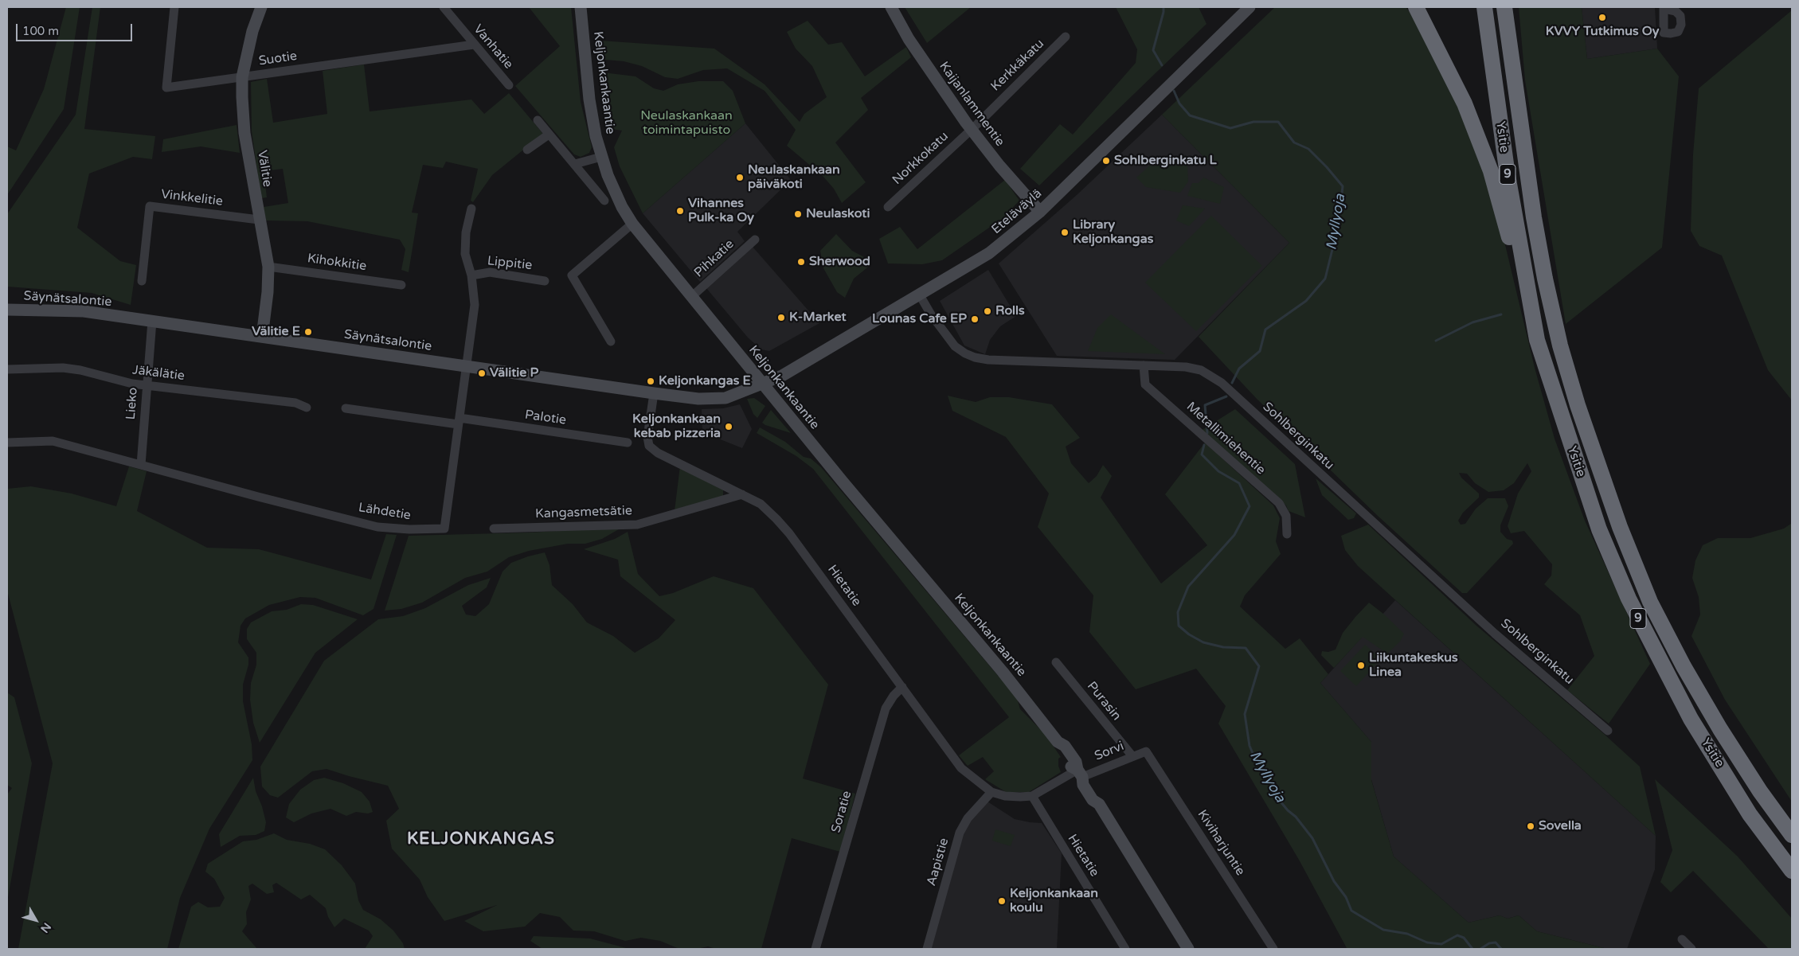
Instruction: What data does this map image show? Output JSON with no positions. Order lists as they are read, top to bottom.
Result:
{
  "streets": {
    "highway": ["Ysitie", "9"],
    "main road": [
      "Keljonkankaantie",
      "Kaijanlammentie",
      "Välitie",
      "Eteläväylä",
      "Säynätsalontie"
    ],
    "street": [
      "Vanhatie",
      "Suotie",
      "Kerkkäkatu",
      "Norkkokatu",
      "Vinkkelitie",
      "Pihkatie",
      "Kihokkitie",
      "Lippitie",
      "Jäkälätie",
      "Lieko",
      "Palotie",
      "Sohlberginkatu",
      "Metallimiehentie",
      "Lähdetie",
      "Kangasmetsätie",
      "Hietatie",
      "Purasin",
      "Sorvi",
      "Soratie",
      "Kiviharjuntie",
      "Aapistie"
    ]
  },
  "crossings": [
    ["Vanhatie", "Suotie"],
    ["Suotie", "Välitie"],
    ["Kerkkäkatu", "Kaijanlammentie"],
    ["Kerkkäkatu", "Norkkokatu"],
    ["Keljonkankaantie", "Eteläväylä"],
    ["Keljonkankaantie", "Pihkatie"],
    ["Keljonkankaantie", "Säynätsalontie"],
    ["Keljonkankaantie", "Sorvi"],
    ["Kaijanlammentie", "Norkkokatu"],
    ["Kaijanlammentie", "Eteläväylä"],
    ["Välitie", "Vinkkelitie"],
    ["Välitie", "Kihokkitie"],
    ["Välitie", "Säynätsalontie"],
    ["Eteläväylä", "Säynätsalontie"],
    ["Eteläväylä", "Sohlberginkatu"],
    ["Lippitie", "Lähdetie"],
    ["Säynätsalontie", "Lieko"],
    ["Säynätsalontie", "Lähdetie"],
    ["Säynätsalontie", "Hietatie"],
    ["Jäkälätie", "Lieko"],
    ["Lieko", "Lähdetie"],
    ["Palotie", "Lähdetie"],
    ["Sohlberginkatu", "Metallimiehentie"],
    ["Kangasmetsätie", "Hietatie"],
    ["Hietatie", "Soratie"],
    ["Hietatie", "Aapistie"],
    ["Purasin", "Sorvi"],
    ["Sorvi", "Kiviharjuntie"]
  ],
  "districts": ["KELJONKANGAS"],
  "water": ["Myllyoja"],
  "parks": ["Neulaskankaan toimintapuisto"],
  "places": [
    "KVVY Tutkimus Oy",
    "Sohlberginkatu L",
    "Neulaskankaan päiväkoti",
    "Vihannes Pulk-ka Oy",
    "Neulaskoti",
    "Library Keljonkangas",
    "Sherwood",
    "Rolls",
    "K-Market",
    "Lounas Cafe EP",
    "Välitie E",
    "Välitie P",
    "Keljonkangas E",
    "Keljonkankaan kebab pizzeria",
    "Liikuntakeskus Linea",
    "Sovella",
    "Keljonkankaan koulu"
  ],
  "scale_bar": "100 m",
  "north": "bottom right"
}
